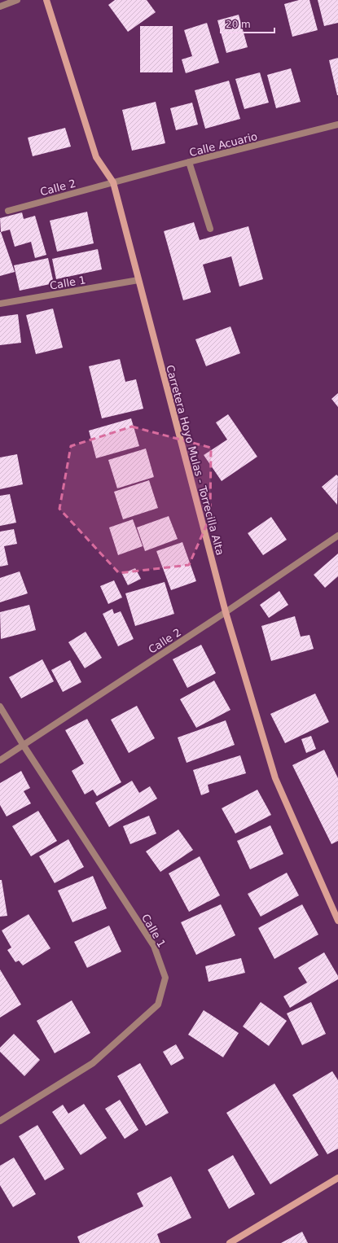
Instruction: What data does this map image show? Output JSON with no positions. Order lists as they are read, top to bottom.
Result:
{
  "streets": {
    "street": [
      "Calle Acuario",
      "Calle 2",
      "Calle 1",
      "Carretera Hoyo Mulas - Torrecilla Alta"
    ]
  },
  "crossings": [
    ["Calle Acuario", "Calle 2"],
    ["Calle Acuario", "Carretera Hoyo Mulas - Torrecilla Alta"],
    ["Calle 2", "Calle 1"],
    ["Calle 2", "Carretera Hoyo Mulas - Torrecilla Alta"],
    ["Calle 1", "Carretera Hoyo Mulas - Torrecilla Alta"]
  ],
  "scale_bar": "20 m"
}
